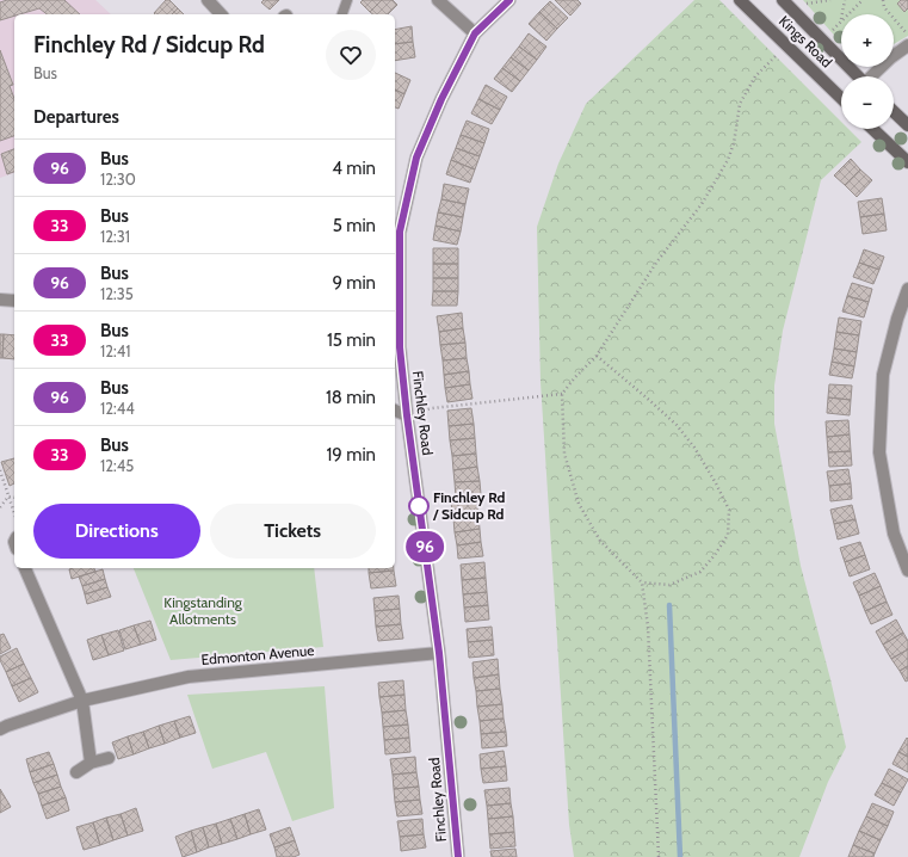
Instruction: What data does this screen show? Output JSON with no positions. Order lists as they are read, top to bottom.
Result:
{
  "streets": {
    "main road": ["Kings Road"],
    "street": ["Finchley Road", "Edmonton Avenue"]
  },
  "crossings": [
    ["Finchley Road", "Edmonton Avenue"]
  ],
  "parks": ["Kingstanding Allotments"],
  "places": ["Finchley Rd / Sidcup Rd"],
  "lines": ["bus line 96"],
  "page": {
    "on_map": "96",
    "map_buttons": ["+", "−"],
    "heading": [
      ["Finchley Rd / Sidcup Rd", "Bus"],
      "Departures"
    ],
    "list": [
      {
        "mark": "96",
        "name": "Bus",
        "note": "12:30",
        "value": "4 min"
      },
      {
        "mark": "33",
        "name": "Bus",
        "note": "12:31",
        "value": "5 min"
      },
      {
        "mark": "96",
        "name": "Bus",
        "note": "12:35",
        "value": "9 min"
      },
      {
        "mark": "33",
        "name": "Bus",
        "note": "12:41",
        "value": "15 min"
      },
      {
        "mark": "96",
        "name": "Bus",
        "note": "12:44",
        "value": "18 min"
      },
      {
        "mark": "33",
        "name": "Bus",
        "note": "12:45",
        "value": "19 min"
      }
    ],
    "buttons": ["Directions", "Tickets"]
  }
}
